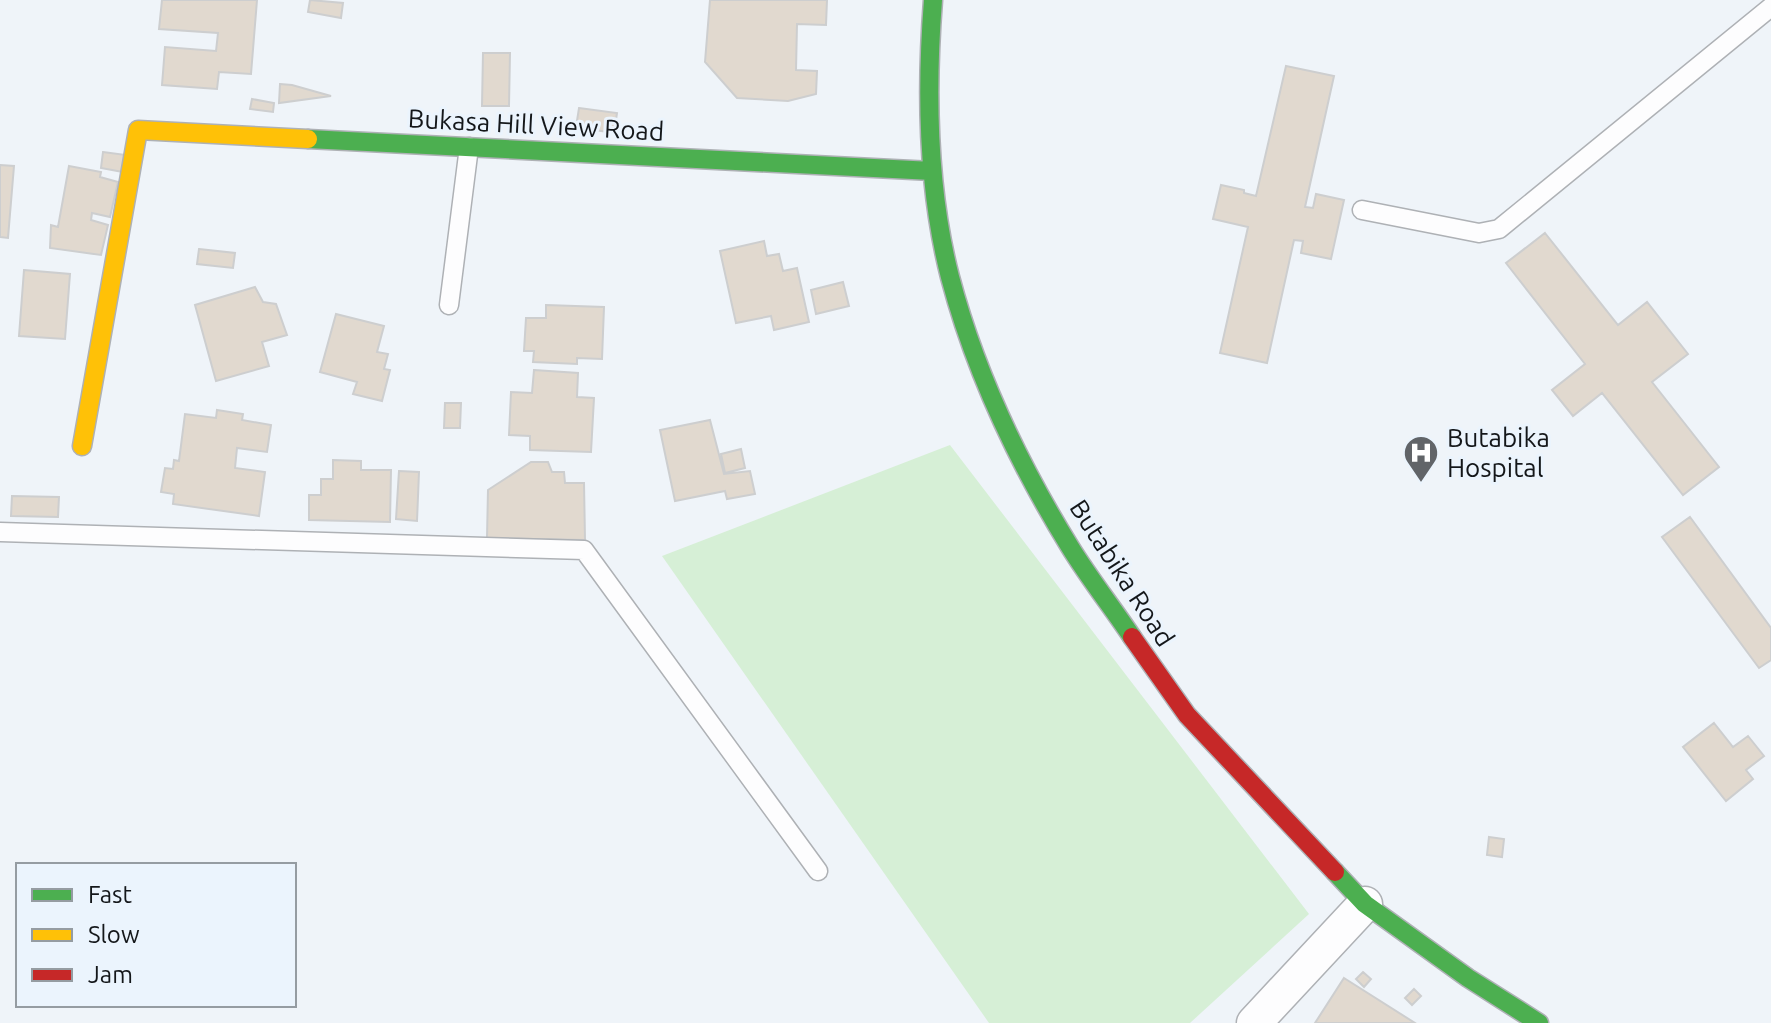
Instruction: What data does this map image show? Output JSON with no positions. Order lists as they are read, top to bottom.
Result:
{
  "streets": {
    "street": ["Bukasa Hill View Road", "Butabika Road"]
  },
  "crossings": [
    ["Bukasa Hill View Road", "Butabika Road"]
  ],
  "places": {
    "hospital": ["Butabika Hospital"]
  },
  "legend": ["Fast", "Slow", "Jam"]
}
